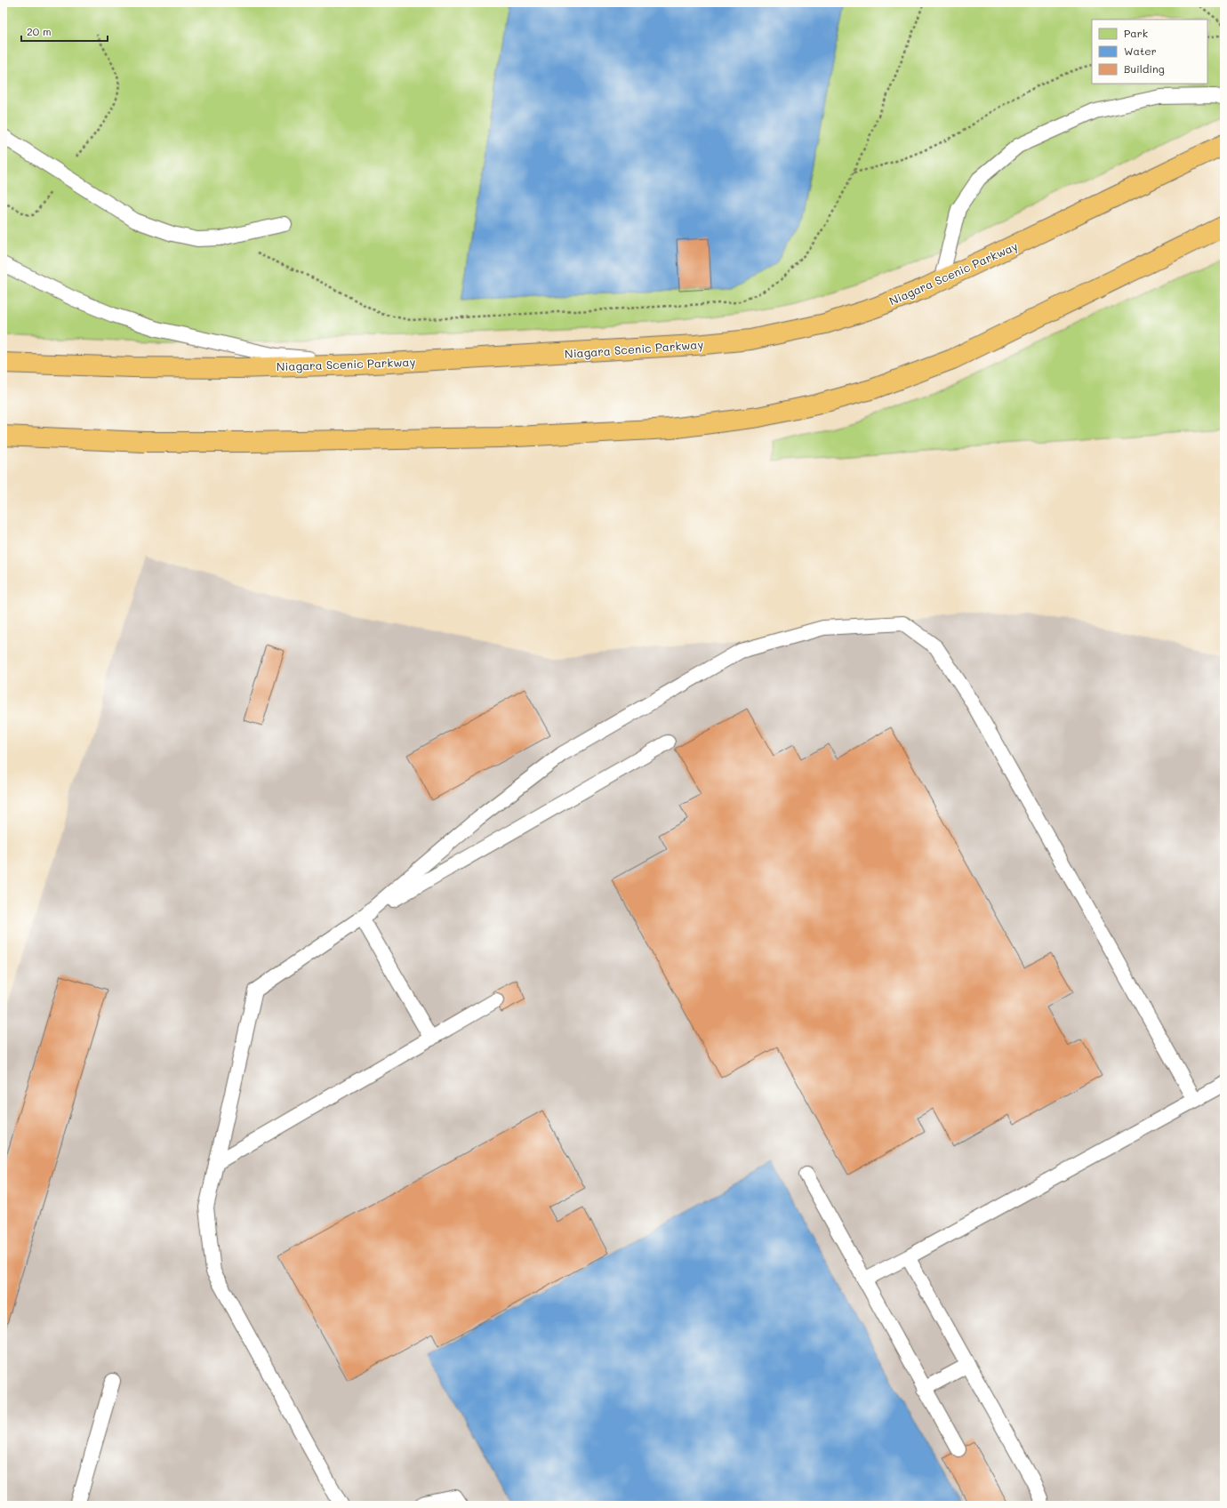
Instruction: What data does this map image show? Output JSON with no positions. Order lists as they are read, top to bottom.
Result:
{
  "streets": {
    "highway": ["Niagara Scenic Parkway"]
  },
  "legend": ["Park", "Water", "Building"],
  "scale_bar": "20 m"
}
